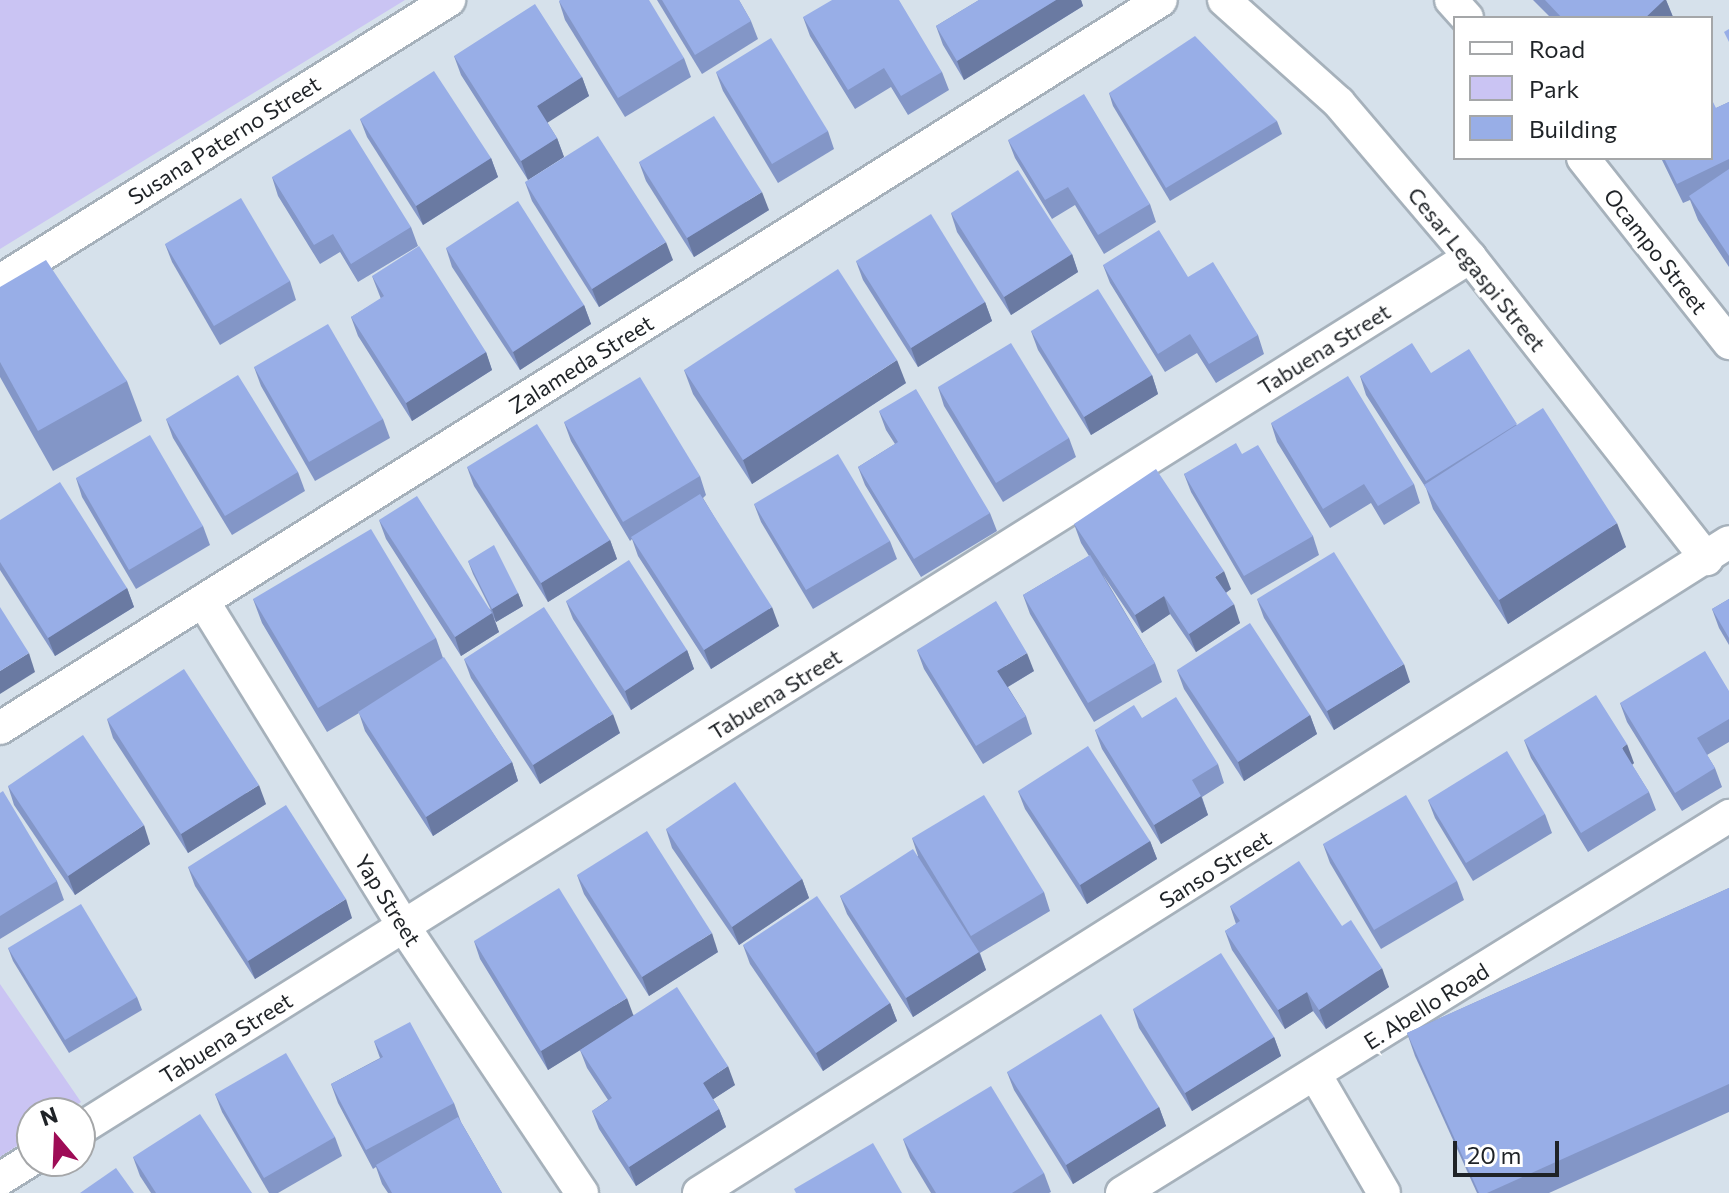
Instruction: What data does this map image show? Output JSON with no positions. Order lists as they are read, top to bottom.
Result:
{
  "streets": {
    "street": [
      "Susana Paterno Street",
      "Ocampo Street",
      "Cesar Legaspi Street",
      "Tabuena Street",
      "Zalameda Street",
      "Sanso Street",
      "Yap Street",
      "E. Abello Road"
    ]
  },
  "crossings": [
    ["Cesar Legaspi Street", "Tabuena Street"],
    ["Cesar Legaspi Street", "Sanso Street"],
    ["Tabuena Street", "Yap Street"],
    ["Zalameda Street", "Yap Street"]
  ],
  "legend": ["Road", "Park", "Building"],
  "scale_bar": "20 m",
  "north": "top"
}
